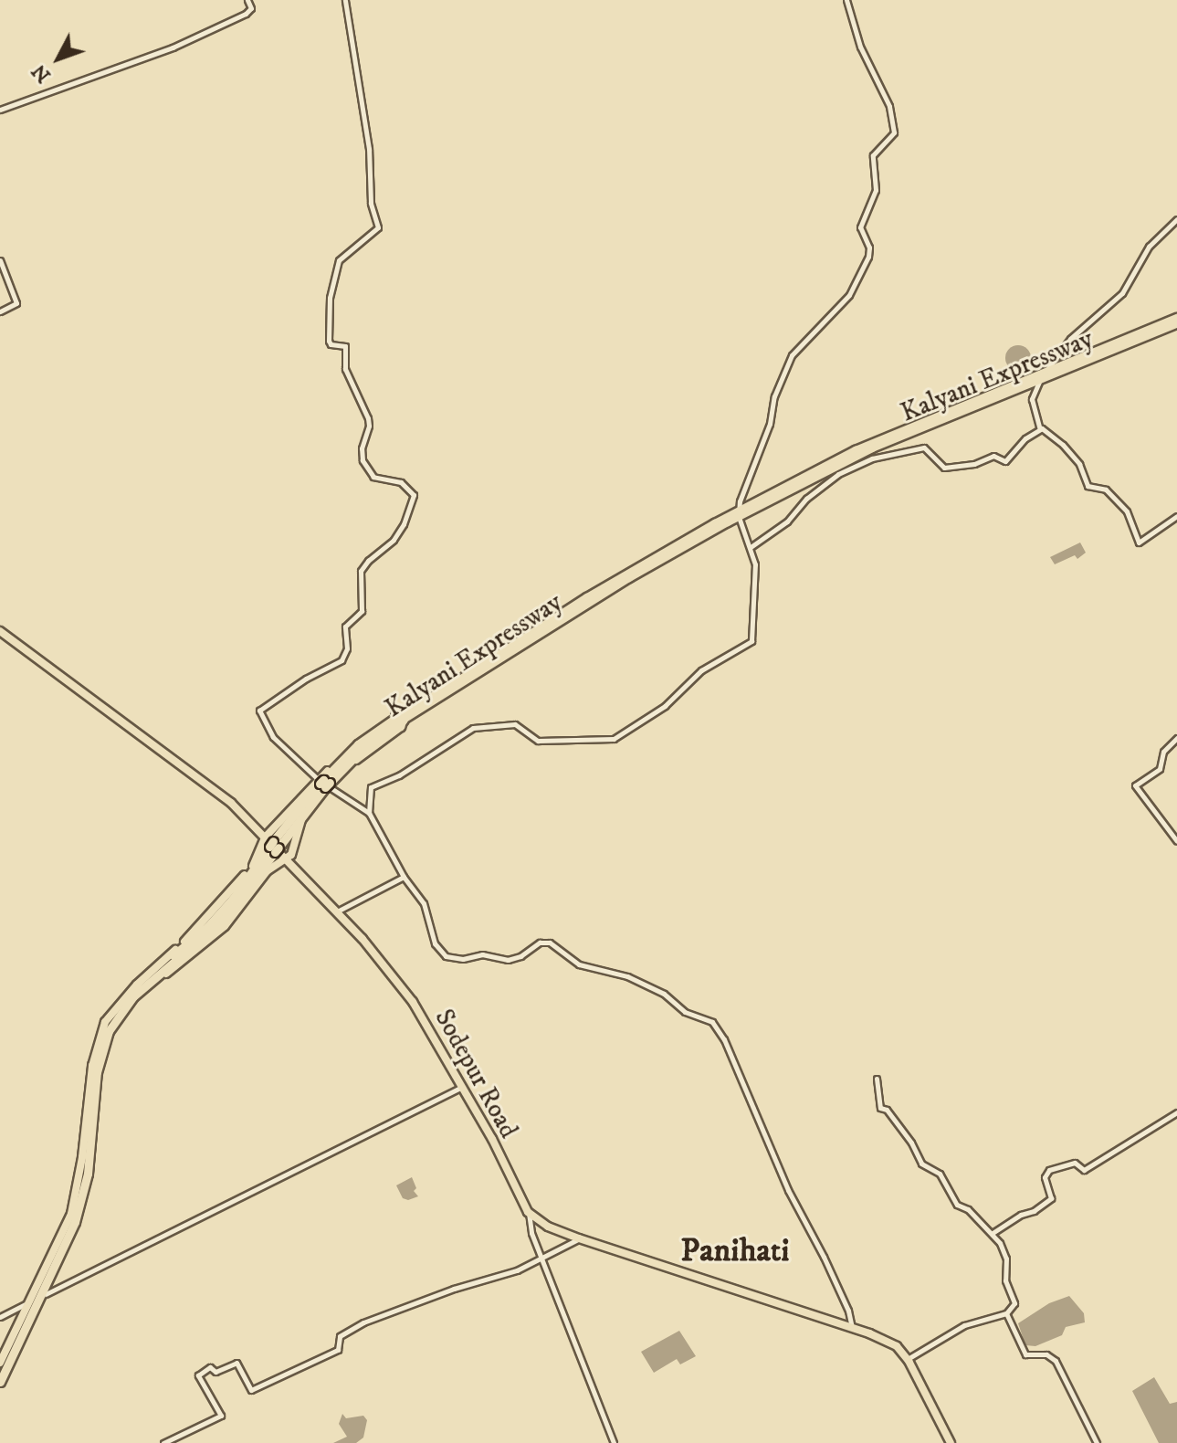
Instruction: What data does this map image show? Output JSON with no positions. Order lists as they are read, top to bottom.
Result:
{
  "streets": {
    "main road": ["Kalyani Expressway", "Sodepur Road"]
  },
  "districts": ["Panihati"],
  "north": "bottom left"
}
